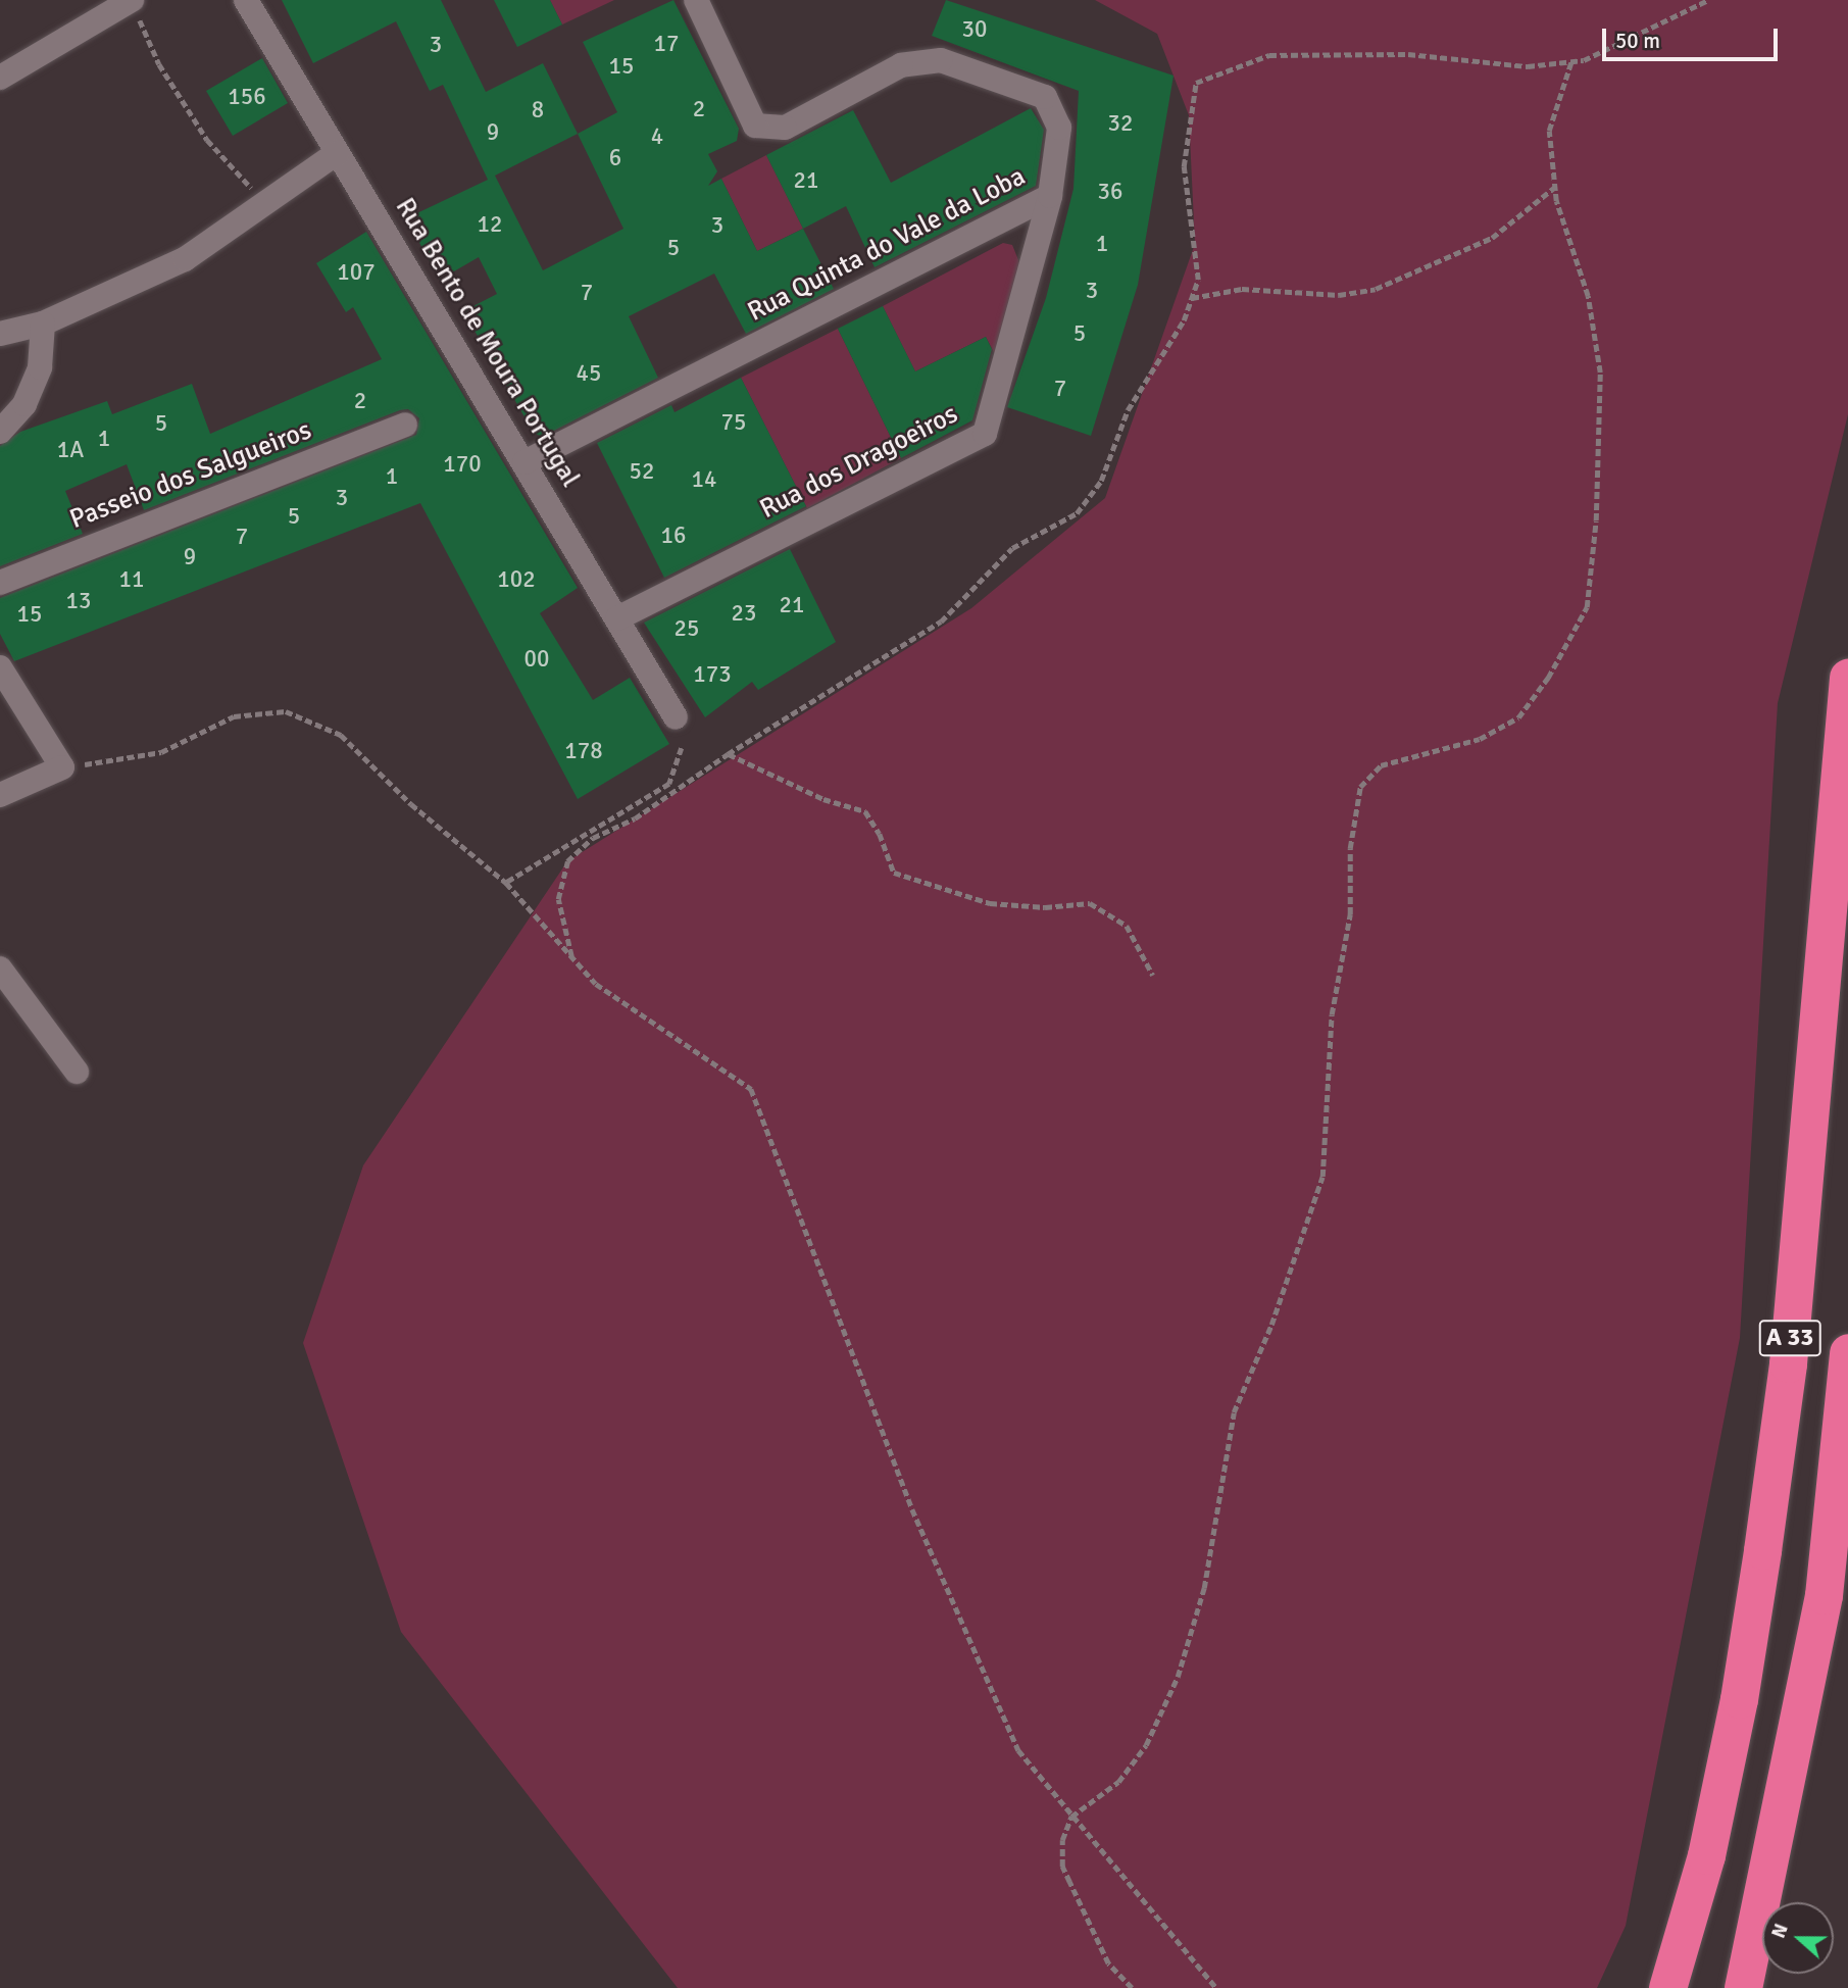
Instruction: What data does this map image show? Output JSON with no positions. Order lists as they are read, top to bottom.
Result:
{
  "streets": {
    "highway": ["A 33"],
    "street": [
      "Rua Quinta do Vale da Loba",
      "Rua Bento de Moura Portugal",
      "Rua dos Dragoeiros",
      "Passeio dos Salgueiros"
    ]
  },
  "crossings": [
    ["Rua Quinta do Vale da Loba", "Rua Bento de Moura Portugal"],
    ["Rua Quinta do Vale da Loba", "Rua dos Dragoeiros"],
    ["Rua Bento de Moura Portugal", "Rua dos Dragoeiros"]
  ],
  "house_numbers": [
    "30",
    "17",
    "3",
    "15",
    "156",
    "2",
    "8",
    "32",
    "9",
    "4",
    "6",
    "21",
    "36",
    "12",
    "3",
    "1",
    "5",
    "107",
    "3",
    "7",
    "5",
    "45",
    "7",
    "2",
    "75",
    "5",
    "1",
    "1A",
    "170",
    "52",
    "1",
    "14",
    "3",
    "5",
    "16",
    "7",
    "9",
    "11",
    "102",
    "13",
    "21",
    "23",
    "15",
    "25",
    "00",
    "173",
    "178"
  ],
  "scale_bar": "50 m",
  "north": "left"
}
